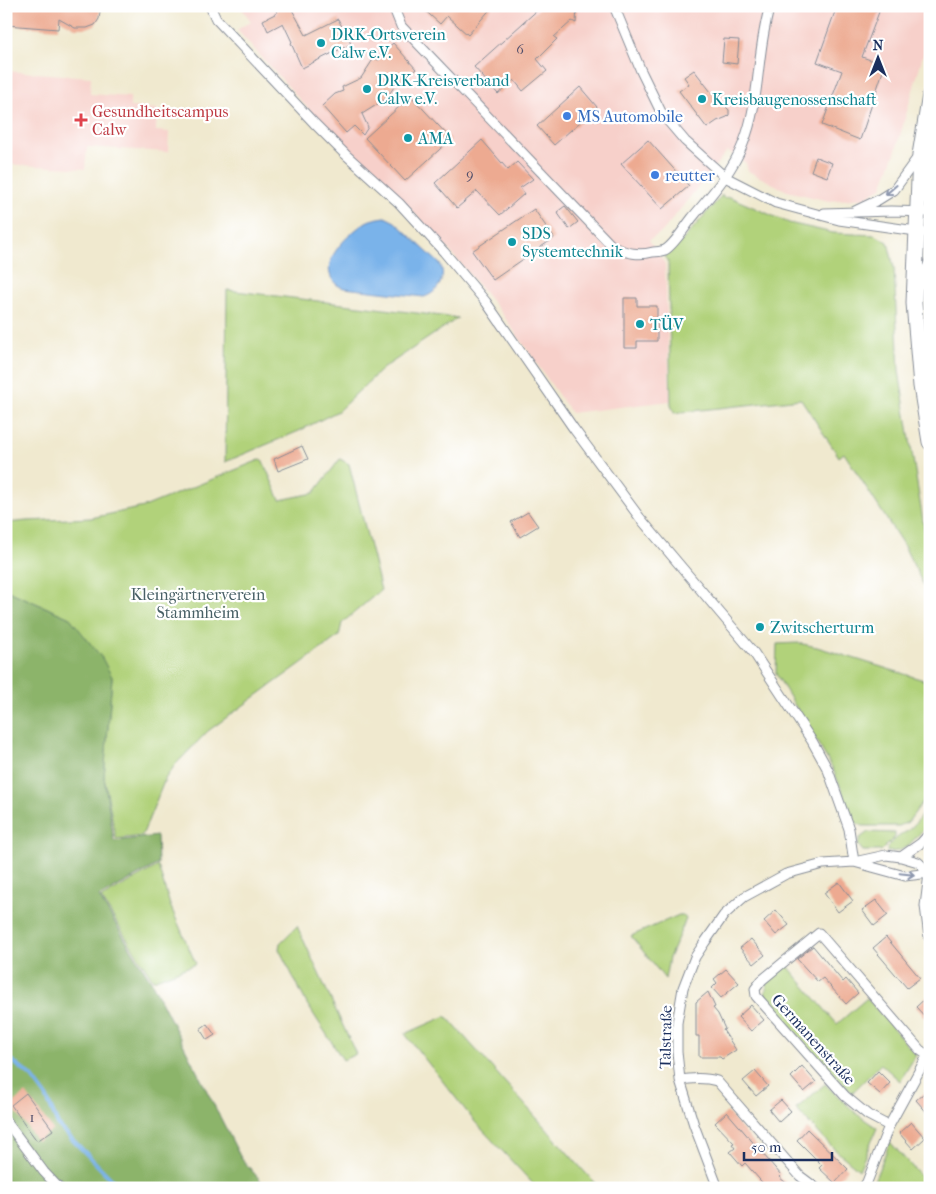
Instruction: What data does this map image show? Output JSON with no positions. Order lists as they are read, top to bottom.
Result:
{
  "streets": {
    "street": ["Talstraße", "Germanenstraße"]
  },
  "parks": ["Kleingärtnerverein Stammheim"],
  "places": {
    "other": [
      "DRK-Ortsverein Calw e.V.",
      "DRK-Kreisverband Calw e.V.",
      "Kreisbaugenossenschaft",
      "MS Automobile",
      "AMA",
      "reutter",
      "SDS Systemtechnik",
      "TÜV",
      "Zwitscherturm"
    ],
    "health": ["Gesundheitscampus Calw"]
  },
  "house_numbers": ["6", "9", "1"],
  "scale_bar": "50 m",
  "north": "top"
}
